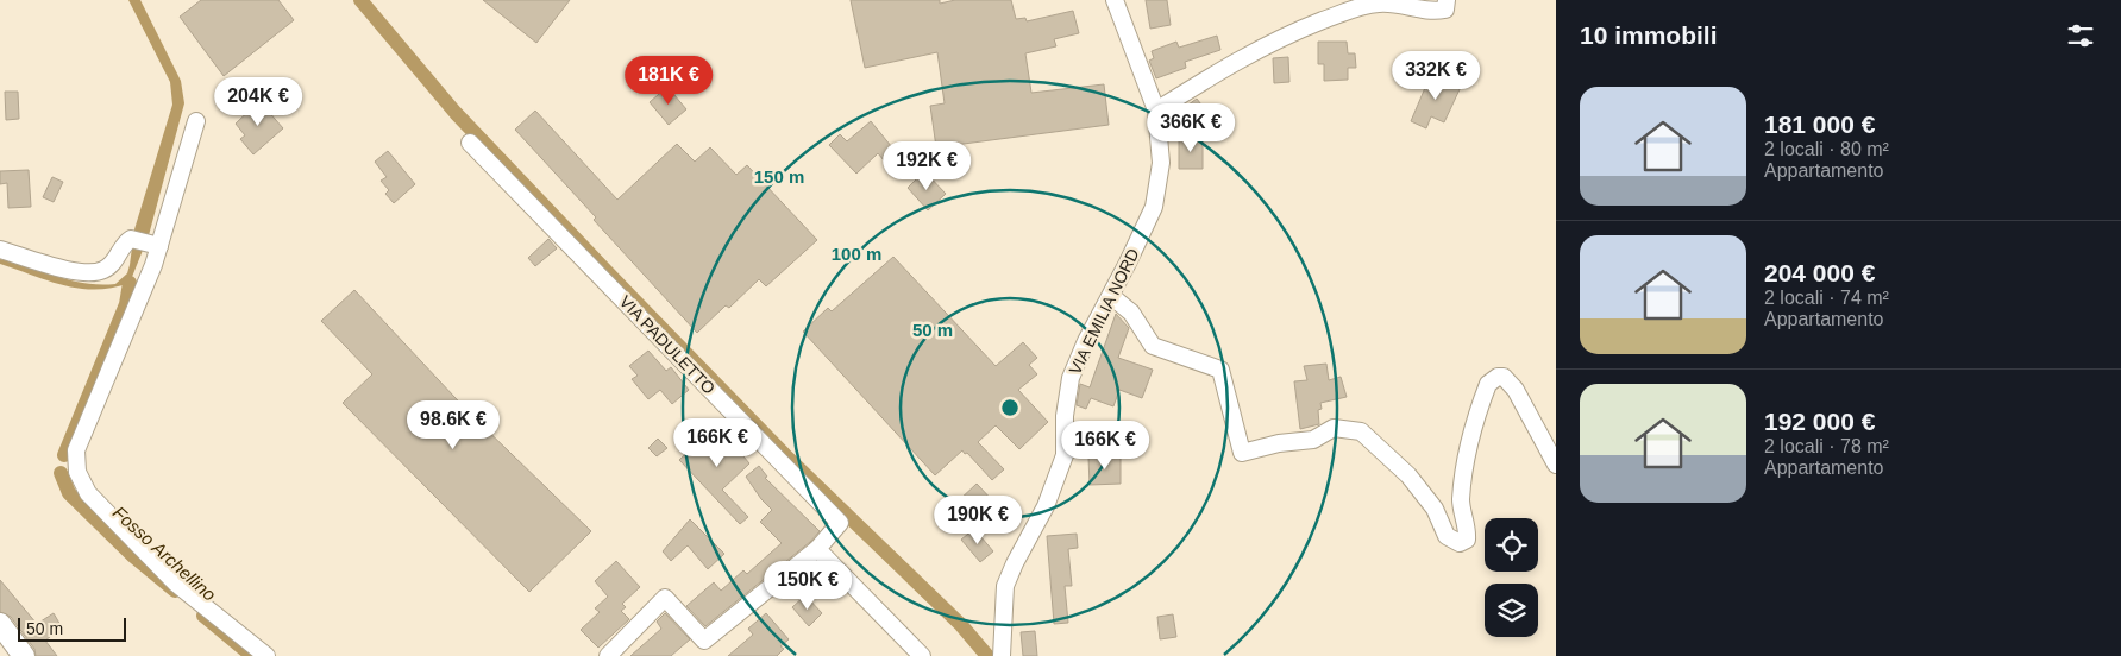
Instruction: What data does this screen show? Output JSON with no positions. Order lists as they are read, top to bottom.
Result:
{
  "streets": {
    "street": ["VIA EMILIA NORD", "VIA PADULETTO"]
  },
  "water": ["Fosso Archellino"],
  "scale_bar": "50 m",
  "page": {
    "heading": "10 immobili",
    "price": [
      "332K €",
      "181K €",
      "204K €",
      "366K €",
      "192K €",
      "98.6K €",
      "166K €",
      "166K €",
      "190K €",
      "150K €"
    ],
    "list": [
      {
        "name": "181 000 €",
        "note": "2 locali · 80 m² · Appartamento"
      },
      {
        "name": "204 000 €",
        "note": "2 locali · 74 m² · Appartamento"
      },
      {
        "name": "192 000 €",
        "note": "2 locali · 78 m² · Appartamento"
      }
    ],
    "scale": "50 m"
  },
  "rings": ["150 m", "100 m", "50 m"]
}
